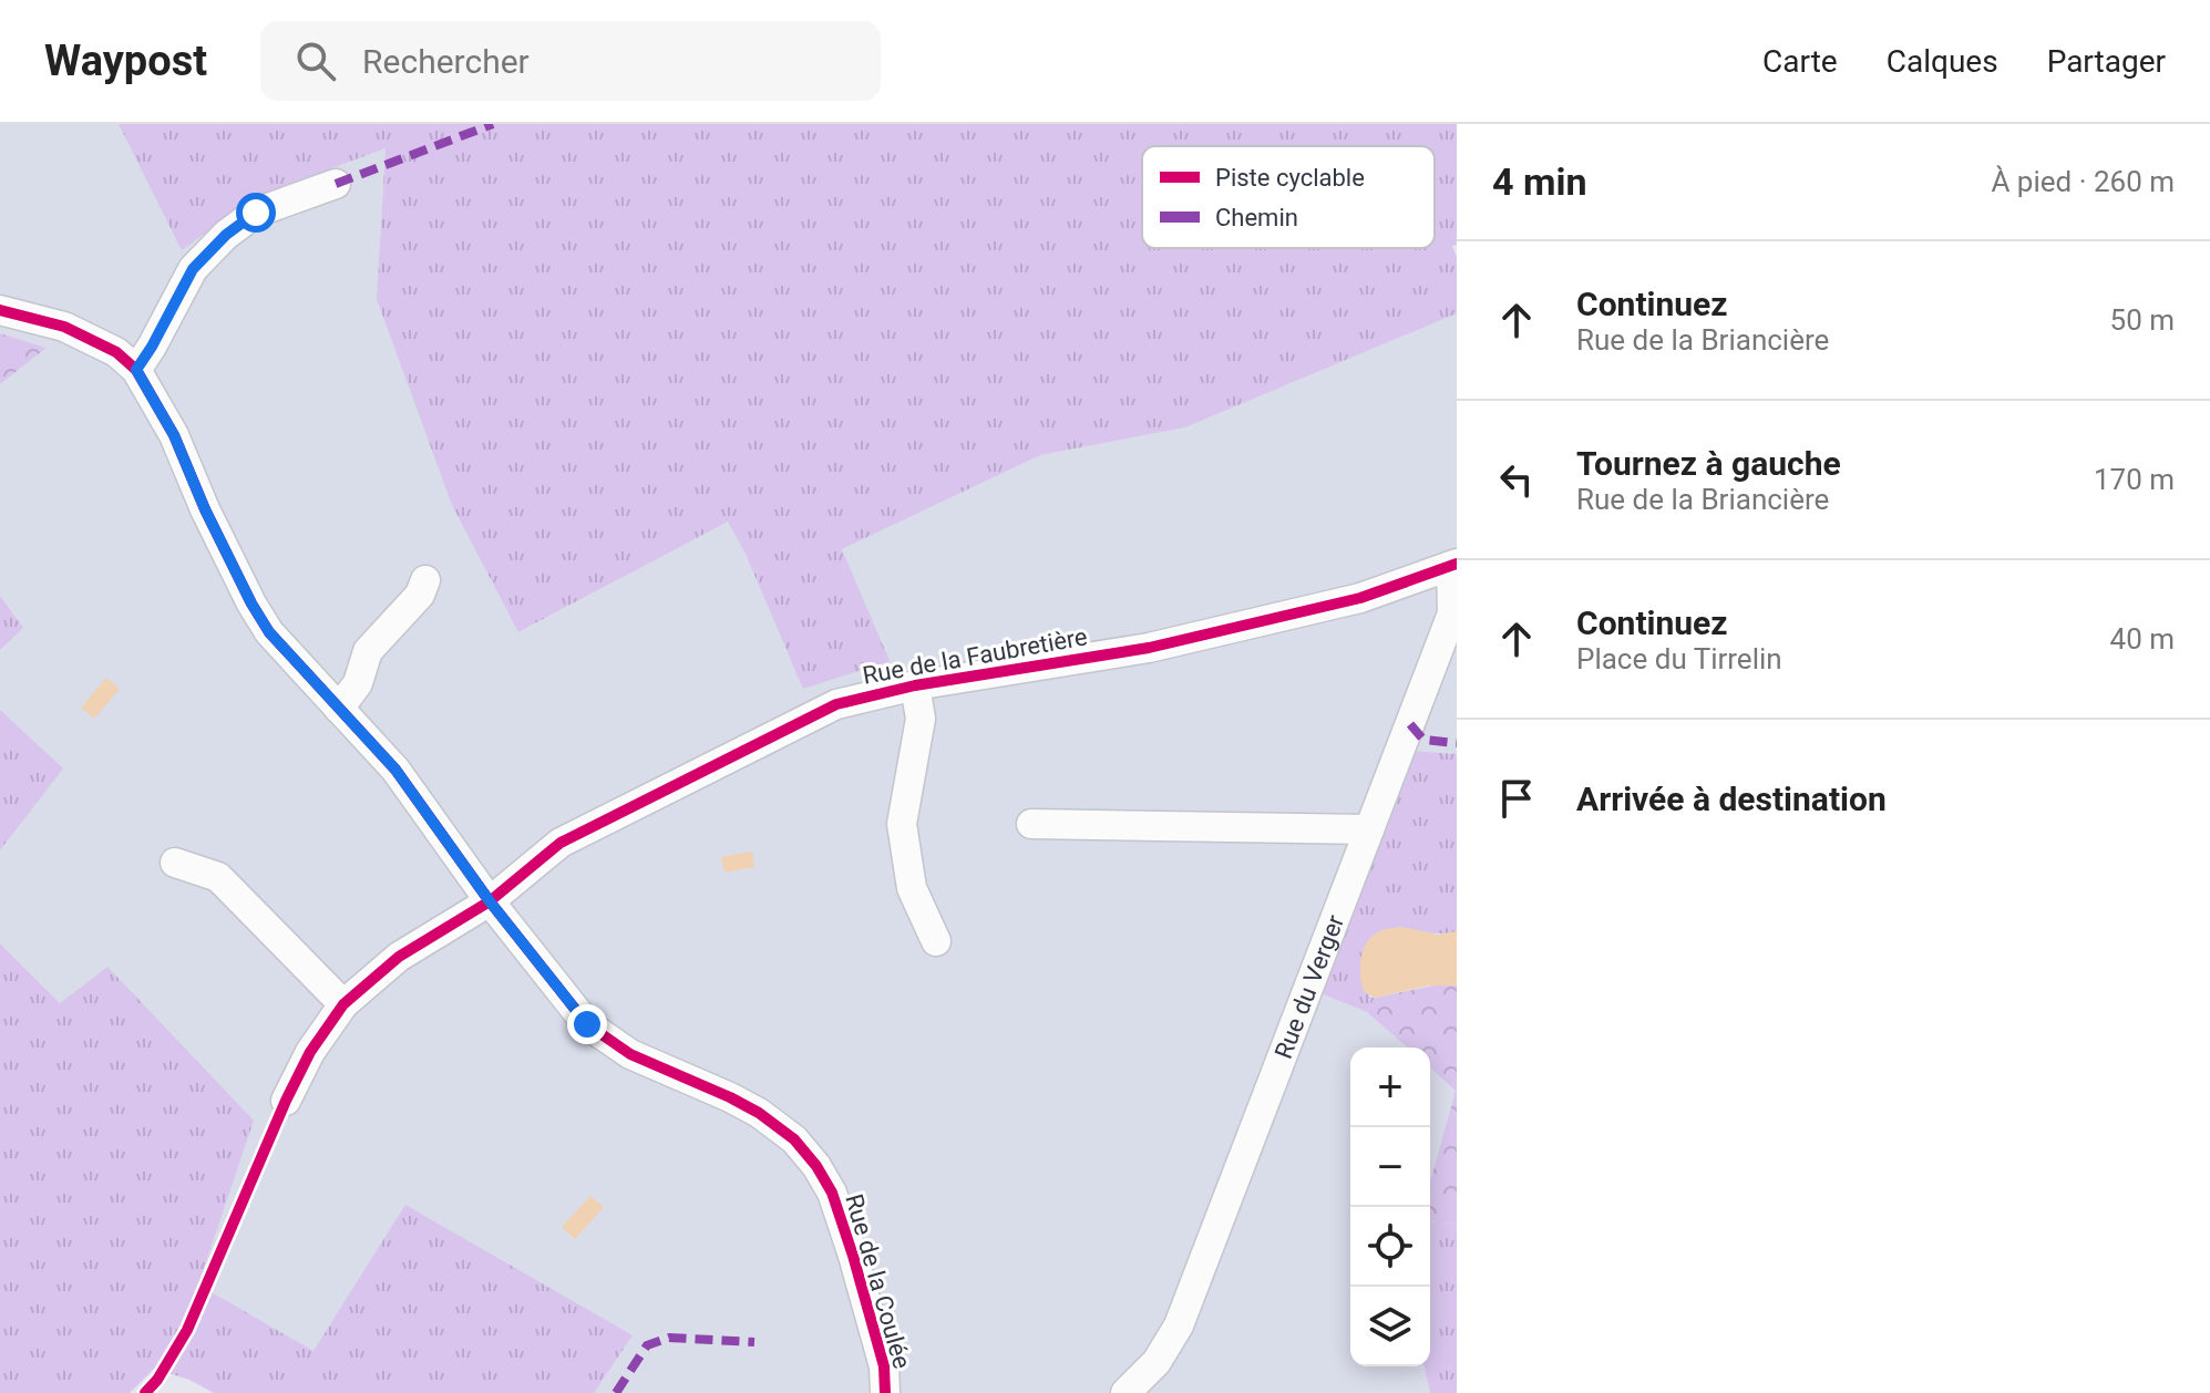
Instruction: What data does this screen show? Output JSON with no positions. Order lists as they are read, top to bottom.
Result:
{
  "streets": {
    "street": ["Rue de la Faubretière", "Rue du Verger", "Rue de la Coulée"]
  },
  "crossings": [
    ["Rue de la Faubretière", "Rue du Verger"],
    ["Rue de la Faubretière", "Rue de la Coulée"]
  ],
  "legend": ["Piste cyclable", "Chemin"],
  "page": {
    "header": "Waypost",
    "search": "Rechercher",
    "nav": ["Carte", "Calques", "Partager"],
    "heading": ["4 min", "À pied · 260 m"],
    "list": [
      ["Continuez", "Rue de la Briancière", "50 m"],
      ["Tournez à gauche", "Rue de la Briancière", "170 m"],
      ["Continuez", "Place du Tirrelin", "40 m"],
      "Arrivée à destination"
    ],
    "map_buttons": ["+", "−"]
  }
}
